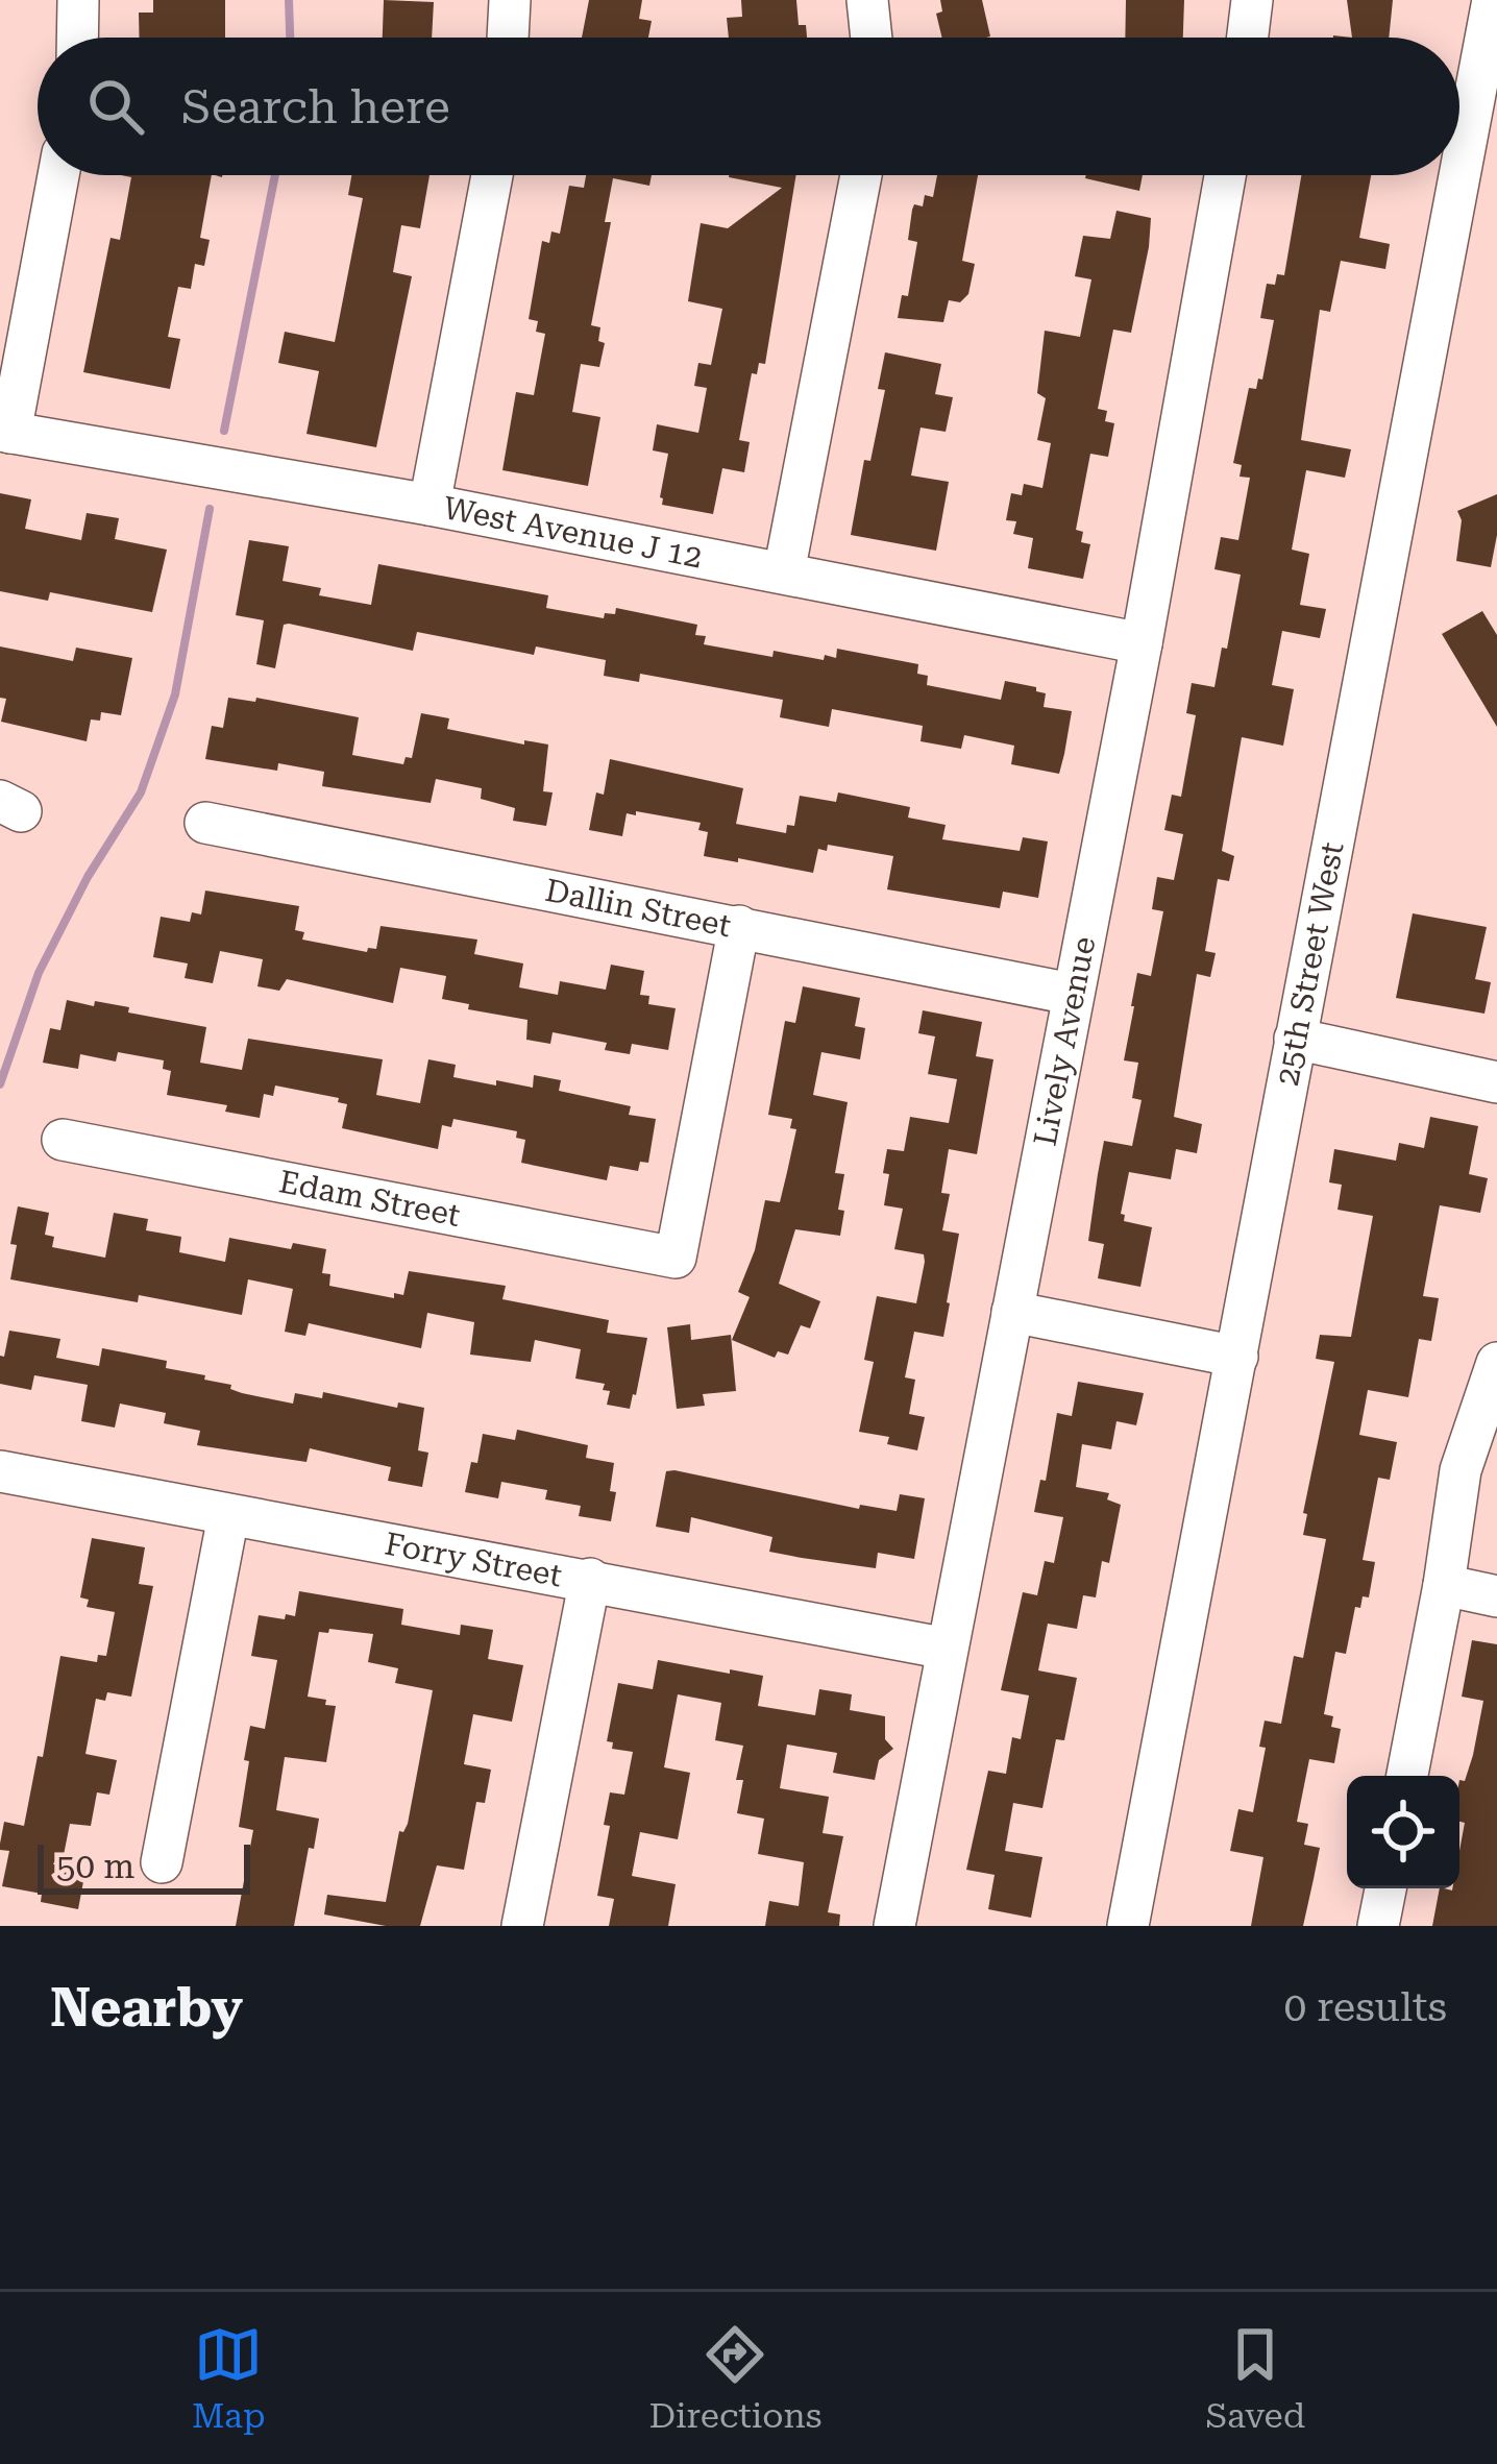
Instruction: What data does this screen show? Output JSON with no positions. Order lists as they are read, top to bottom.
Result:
{
  "streets": {
    "street": [
      "West Avenue J 12",
      "Dallin Street",
      "25th Street West",
      "Lively Avenue",
      "Edam Street",
      "Forry Street"
    ]
  },
  "crossings": [
    ["West Avenue J 12", "Lively Avenue"],
    ["Dallin Street", "Lively Avenue"],
    ["Dallin Street", "Edam Street"],
    ["Lively Avenue", "Forry Street"]
  ],
  "scale_bar": "50 m",
  "page": {
    "search": "Search here",
    "scale": "50 m",
    "heading": ["Nearby", "0 results"],
    "nav": ["Map", "Directions", "Saved"]
  }
}
